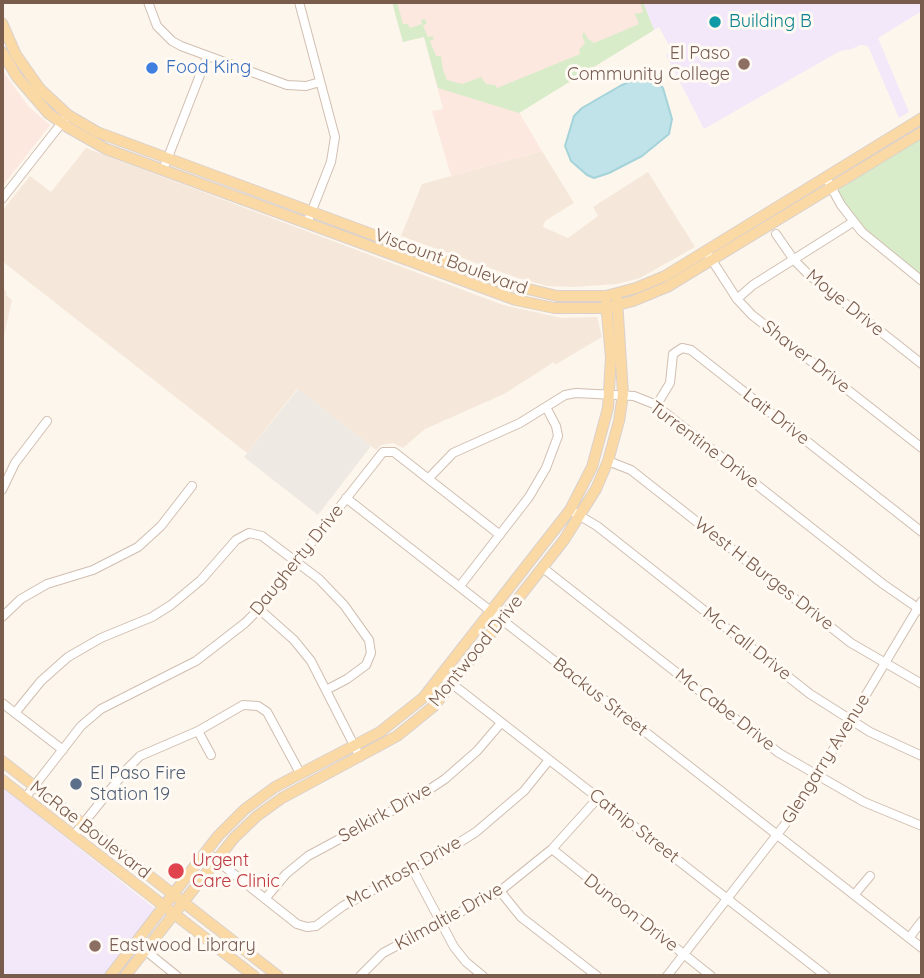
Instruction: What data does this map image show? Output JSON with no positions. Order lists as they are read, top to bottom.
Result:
{
  "streets": {
    "main road": ["Viscount Boulevard", "Montwood Drive", "McRae Boulevard"],
    "street": [
      "Moye Drive",
      "Shaver Drive",
      "Lait Drive",
      "Turrentine Drive",
      "Daugherty Drive",
      "West H Burges Drive",
      "Mc Fall Drive",
      "Backus Street",
      "Mc Cabe Drive",
      "Glengarry Avenue",
      "Selkirk Drive",
      "Catnip Street",
      "Mc Intosh Drive",
      "Dunoon Drive",
      "Kilmaltie Drive"
    ]
  },
  "crossings": [
    ["Viscount Boulevard", "Shaver Drive"],
    ["Viscount Boulevard", "Montwood Drive"],
    ["Lait Drive", "Turrentine Drive"],
    ["Turrentine Drive", "Daugherty Drive"],
    ["Turrentine Drive", "Montwood Drive"],
    ["Turrentine Drive", "Glengarry Avenue"],
    ["Daugherty Drive", "Backus Street"],
    ["Daugherty Drive", "McRae Boulevard"],
    ["West H Burges Drive", "Montwood Drive"],
    ["West H Burges Drive", "Glengarry Avenue"],
    ["Mc Fall Drive", "Montwood Drive"],
    ["Mc Fall Drive", "Glengarry Avenue"],
    ["Montwood Drive", "Backus Street"],
    ["Montwood Drive", "Mc Cabe Drive"],
    ["Montwood Drive", "Catnip Street"],
    ["Montwood Drive", "McRae Boulevard"],
    ["Montwood Drive", "Mc Intosh Drive"],
    ["Backus Street", "Glengarry Avenue"],
    ["Mc Cabe Drive", "Glengarry Avenue"],
    ["Glengarry Avenue", "Catnip Street"],
    ["Glengarry Avenue", "Dunoon Drive"],
    ["Selkirk Drive", "Catnip Street"],
    ["Selkirk Drive", "Mc Intosh Drive"],
    ["Catnip Street", "Mc Intosh Drive"],
    ["Catnip Street", "Kilmaltie Drive"],
    ["Dunoon Drive", "Kilmaltie Drive"]
  ],
  "places": [
    "Building B",
    "El Paso Community College",
    "Food King",
    "El Paso Fire Station 19",
    "Urgent Care Clinic",
    "Eastwood Library"
  ]
}
